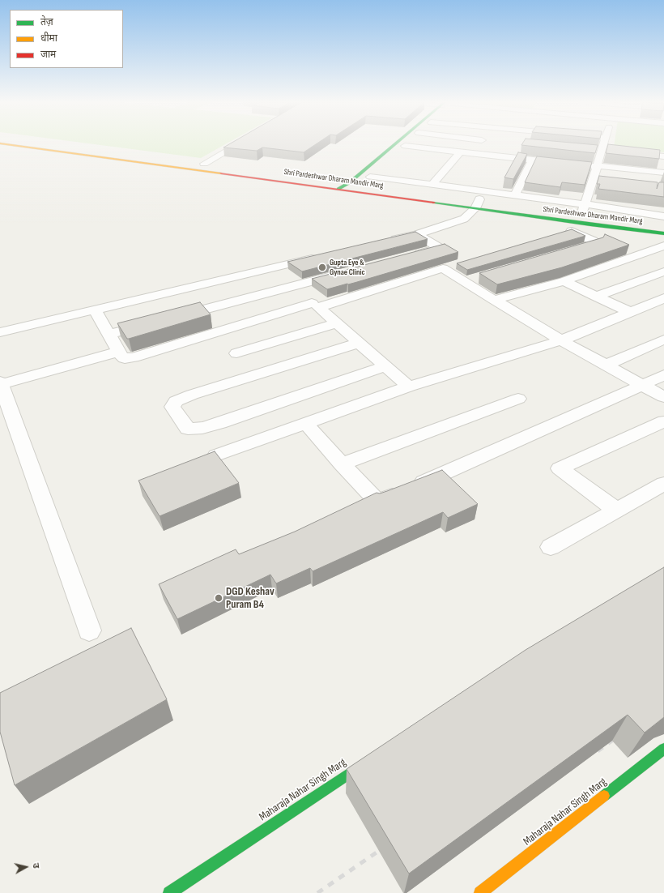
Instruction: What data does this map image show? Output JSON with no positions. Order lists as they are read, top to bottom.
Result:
{
  "streets": {
    "main road": ["Shri Pardeshwar Dharam Mandir Marg", "Maharaja Nahar Singh Marg"]
  },
  "places": ["Gupta Eye & Gynae Clinic", "DGD Keshav Puram B4"],
  "legend": ["तेज़", "धीमा", "जाम"],
  "north": "right"
}
